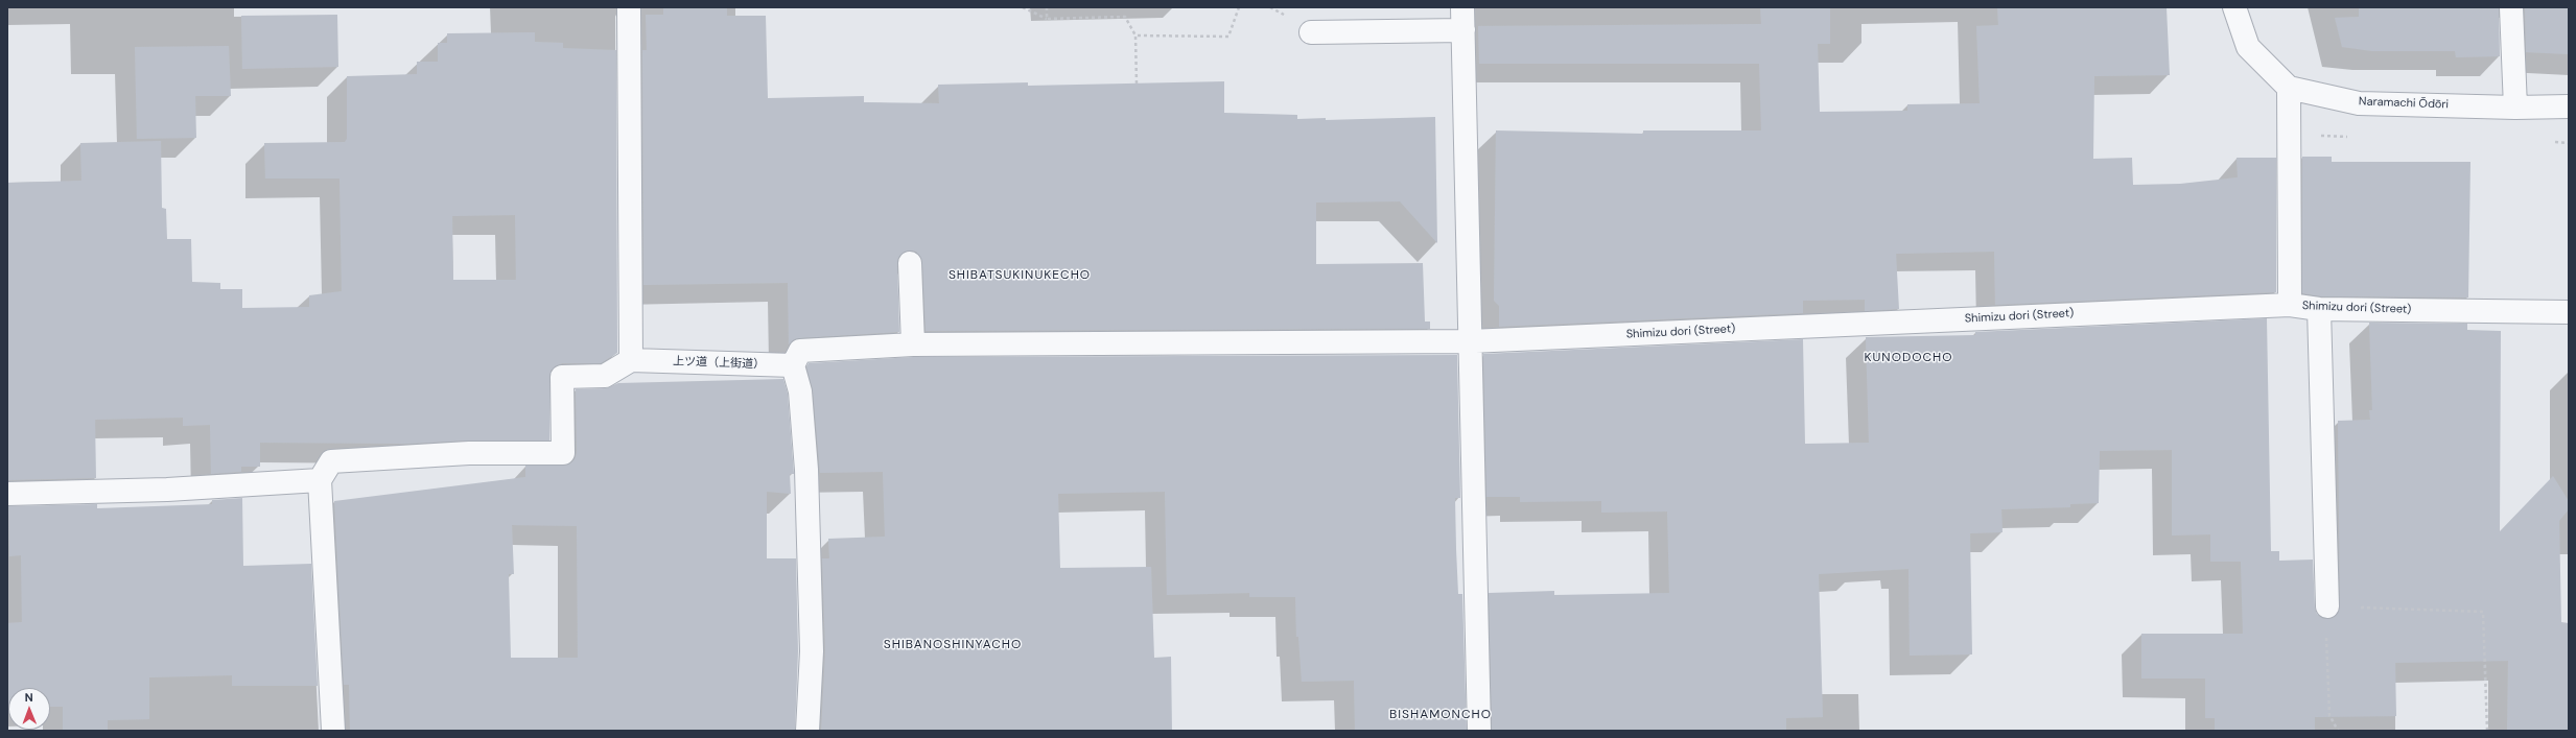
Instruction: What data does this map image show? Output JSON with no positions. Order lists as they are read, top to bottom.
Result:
{
  "streets": {
    "street": ["Naramachi Ōdōri", "Shimizu dori (Street)", "上ツ道（上街道）"]
  },
  "crossings": [
    ["Shimizu dori (Street)", "上ツ道（上街道）"]
  ],
  "districts": [
    "SHIBATSUKINUKECHO",
    "KUNODOCHO",
    "SHIBANOSHINYACHO",
    "BISHAMONCHO"
  ],
  "north": "top"
}
